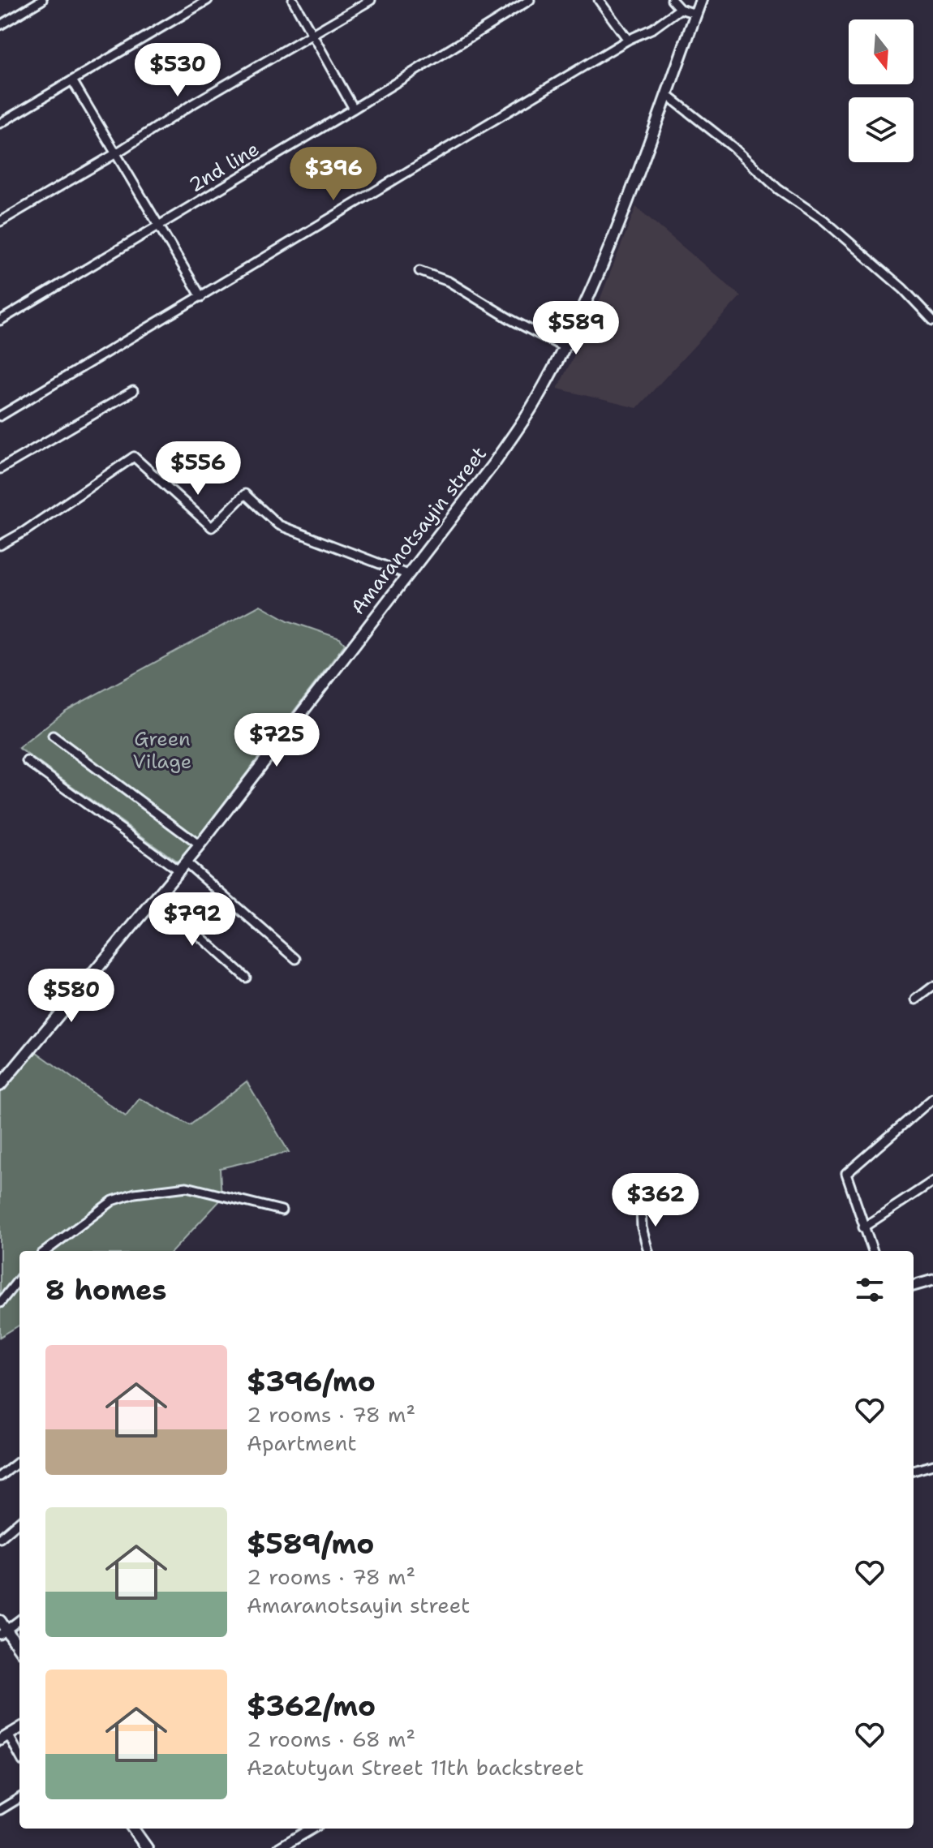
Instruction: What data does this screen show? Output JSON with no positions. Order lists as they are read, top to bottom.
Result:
{
  "streets": {
    "main road": ["Amaranotsayin street"],
    "street": ["2nd line"]
  },
  "parks": ["Green Vilage"],
  "north": "bottom",
  "page": {
    "price": [
      "$530",
      "$396",
      "$589",
      "$556",
      "$725",
      "$792",
      "$580",
      "$362"
    ],
    "heading": "8 homes",
    "list": [
      {
        "name": "$396/mo",
        "note": "2 rooms · 78 m² · Apartment"
      },
      {
        "name": "$589/mo",
        "note": "2 rooms · 78 m² · Amaranotsayin street"
      },
      {
        "name": "$362/mo",
        "note": "2 rooms · 68 m² · Azatutyan Street 11th backstreet"
      }
    ]
  }
}
